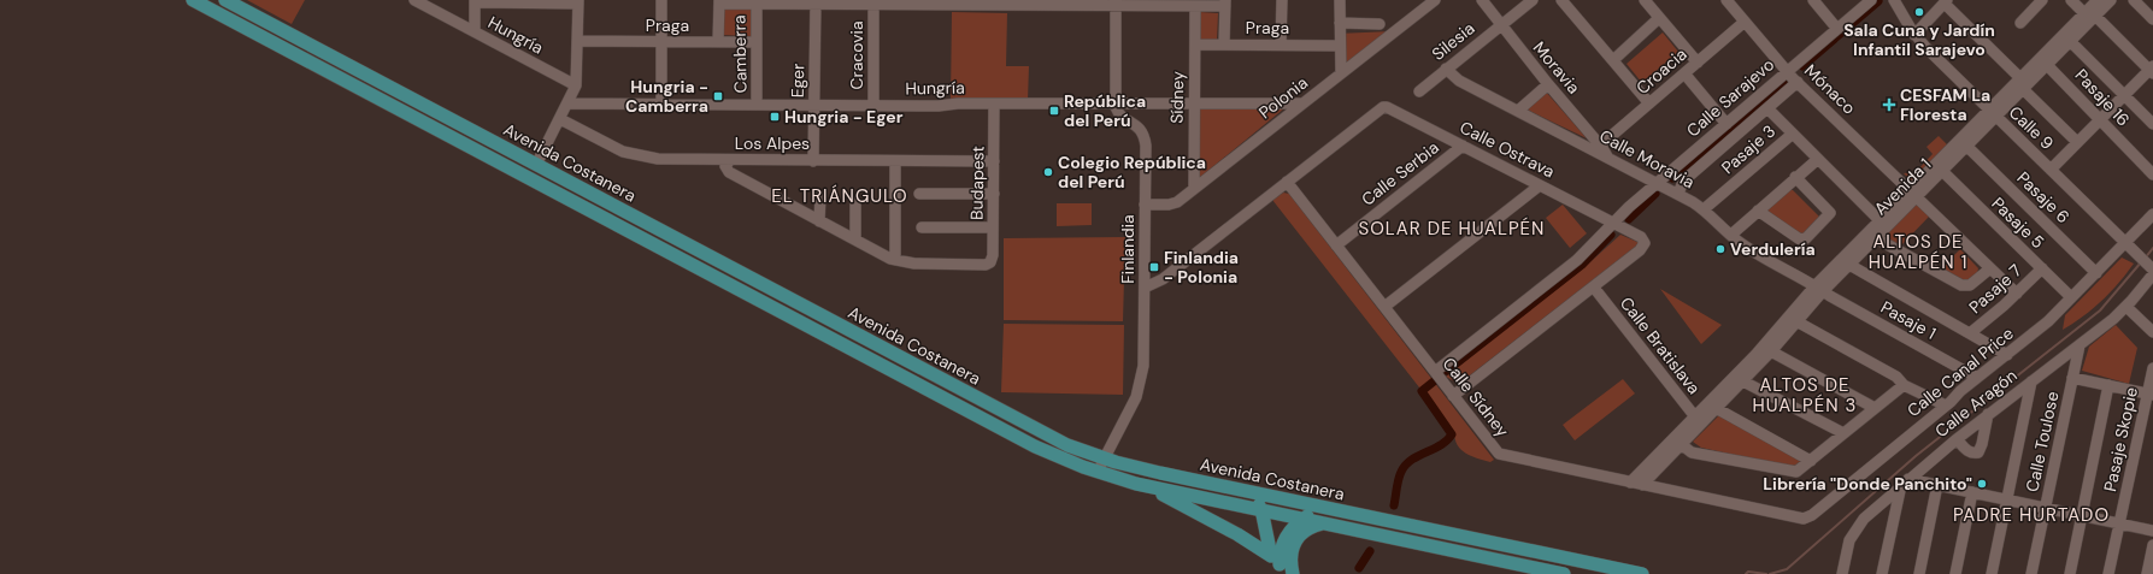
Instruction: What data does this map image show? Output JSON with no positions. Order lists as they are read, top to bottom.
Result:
{
  "streets": {
    "main road": ["Avenida Costanera"],
    "street": [
      "Praga",
      "Hungría",
      "Silesia",
      "Camberra",
      "Cracovia",
      "Moravia",
      "Croacia",
      "Eger",
      "Mónaco",
      "Sídney",
      "Polonia",
      "Calle Sarajevo",
      "Pasaje 16",
      "Calle 9",
      "Los Alpes",
      "Calle Ostrava",
      "Pasaje 3",
      "Calle Moravia",
      "Calle Serbia",
      "Budapest",
      "Avenida 1",
      "Pasaje 6",
      "Pasaje 5",
      "Finlandia",
      "Pasaje 7",
      "Pasaje 1",
      "Calle Bratislava",
      "Calle Canal Price",
      "Calle Sídney",
      "Calle Aragón",
      "Pasaje Skopie",
      "Calle Toulose"
    ]
  },
  "crossings": [
    ["Praga", "Camberra"],
    ["Praga", "Cracovia"],
    ["Praga", "Eger"],
    ["Praga", "Sídney"],
    ["Hungría", "Camberra"],
    ["Hungría", "Cracovia"],
    ["Hungría", "Eger"],
    ["Hungría", "Sídney"],
    ["Hungría", "Polonia"],
    ["Hungría", "Budapest"],
    ["Hungría", "Finlandia"],
    ["Silesia", "Moravia"],
    ["Silesia", "Calle Moravia"],
    ["Moravia", "Croacia"],
    ["Moravia", "Calle Moravia"],
    ["Croacia", "Mónaco"],
    ["Eger", "Los Alpes"],
    ["Mónaco", "Calle Sarajevo"],
    ["Mónaco", "Avenida 1"],
    ["Mónaco", "Pasaje 7"],
    ["Sídney", "Polonia"],
    ["Polonia", "Finlandia"],
    ["Calle Sarajevo", "Calle Ostrava"],
    ["Calle Sarajevo", "Calle Moravia"],
    ["Calle Sarajevo", "Calle Sídney"],
    ["Pasaje 16", "Avenida 1"],
    ["Calle 9", "Avenida 1"],
    ["Calle 9", "Calle Canal Price"],
    ["Calle 9", "Calle Aragón"],
    ["Los Alpes", "Budapest"],
    ["Calle Ostrava", "Calle Serbia"],
    ["Calle Ostrava", "Calle Sídney"],
    ["Pasaje 3", "Calle Moravia"],
    ["Calle Moravia", "Avenida 1"],
    ["Calle Moravia", "Pasaje 1"],
    ["Avenida Costanera", "Finlandia"],
    ["Calle Serbia", "Calle Sídney"],
    ["Avenida 1", "Pasaje 6"],
    ["Avenida 1", "Pasaje 5"],
    ["Avenida 1", "Pasaje 1"],
    ["Avenida 1", "Calle Bratislava"],
    ["Avenida 1", "Calle Sídney"],
    ["Pasaje 6", "Calle Canal Price"],
    ["Pasaje 5", "Pasaje 7"],
    ["Pasaje 5", "Calle Canal Price"],
    ["Pasaje 1", "Calle Canal Price"],
    ["Calle Canal Price", "Calle Sídney"],
    ["Calle Aragón", "Calle Toulose"]
  ],
  "districts": [
    "EL TRIÁNGULO",
    "SOLAR DE HUALPÉN",
    "ALTOS DE HUALPÉN 1",
    "ALTOS DE HUALPÉN 3",
    "PADRE HURTADO"
  ],
  "places": {
    "other": [
      "Sala Cuna y Jardín Infantil Sarajevo",
      "Colegio República del Perú",
      "Verdulería",
      "Librería \"Donde Panchito\""
    ],
    "transit": [
      "Hungria - Camberra",
      "República del Perú",
      "Hungria - Eger",
      "Finlandia - Polonia"
    ],
    "health": ["CESFAM La Floresta"]
  }
}
